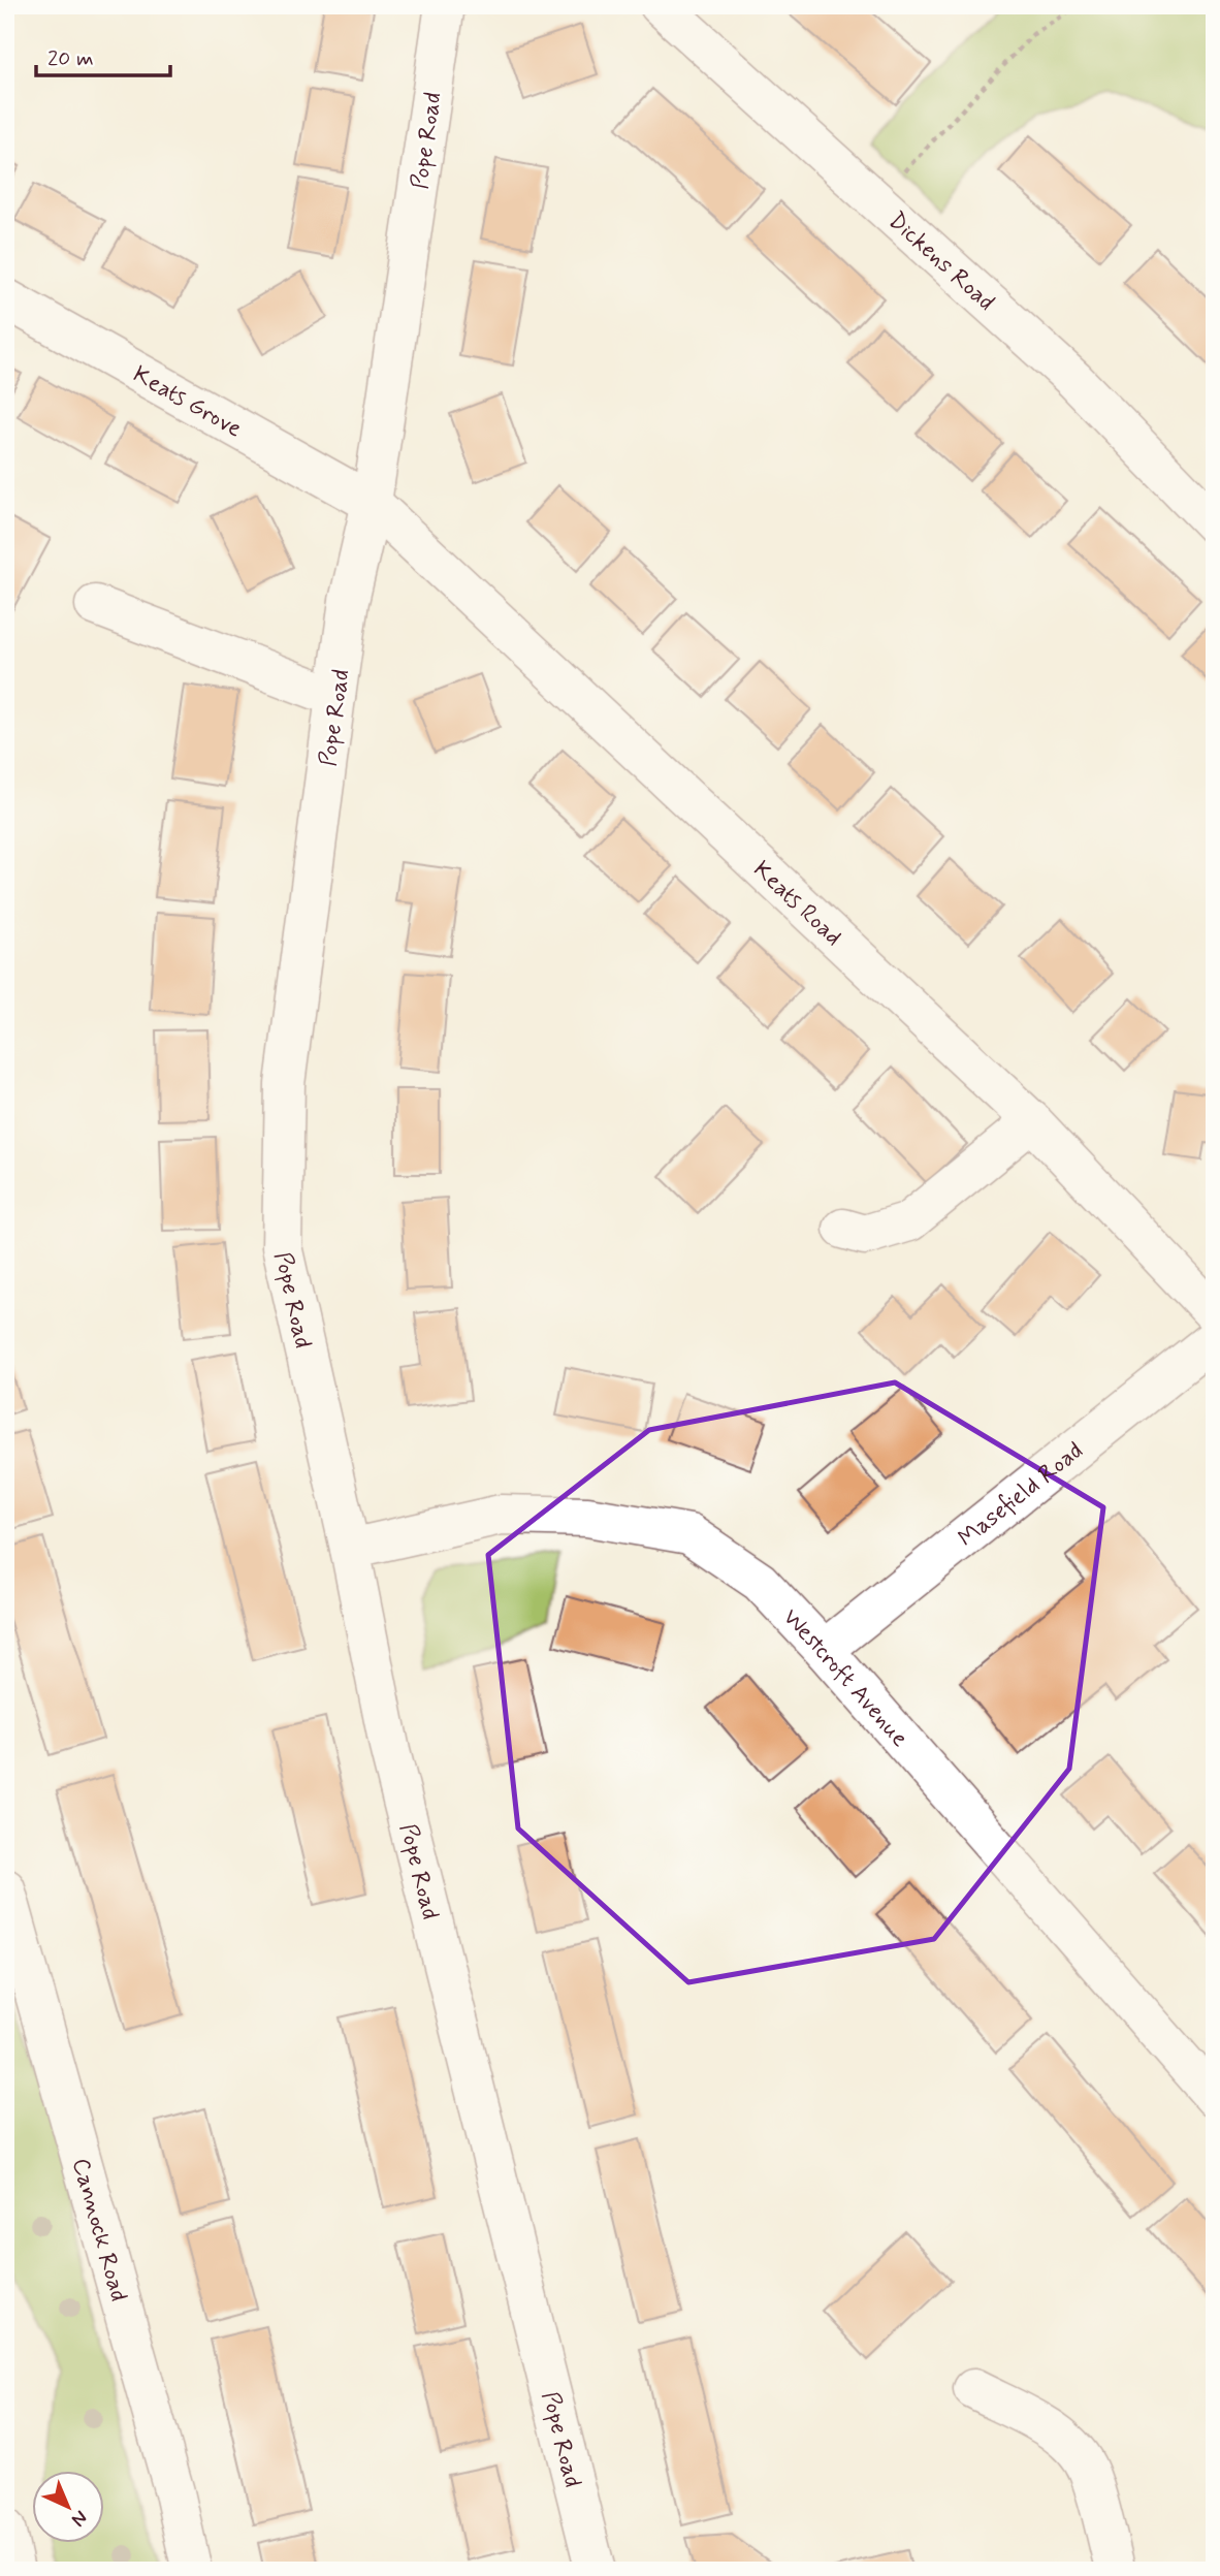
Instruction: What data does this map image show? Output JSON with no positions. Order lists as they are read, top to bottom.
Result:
{
  "streets": {
    "main road": [
      "Pope Road",
      "Dickens Road",
      "Keats Grove",
      "Keats Road",
      "Masefield Road",
      "Westcroft Avenue",
      "Cannock Road"
    ]
  },
  "crossings": [
    ["Pope Road", "Keats Grove"],
    ["Pope Road", "Keats Road"],
    ["Pope Road", "Westcroft Avenue"],
    ["Keats Grove", "Keats Road"],
    ["Masefield Road", "Westcroft Avenue"]
  ],
  "scale_bar": "20 m",
  "north": "bottom right"
}
